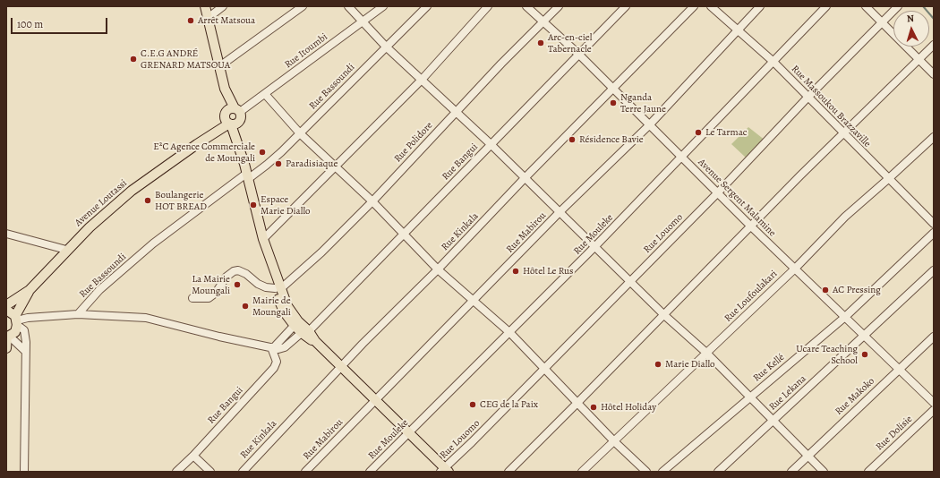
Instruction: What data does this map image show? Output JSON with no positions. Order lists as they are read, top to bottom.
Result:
{
  "streets": {
    "main road": ["Avenue Loutassi"],
    "street": [
      "Rue Itoumbi",
      "Rue Bassoundi",
      "Rue Massoukou Brazzaville",
      "Rue Polidore",
      "Rue Bangui",
      "Avenue Sergent Malamine",
      "Rue Kinkala",
      "Rue Mabirou",
      "Rue Louomo",
      "Rue Mouleke",
      "Rue Loufoulakari",
      "Rue Kellé",
      "Rue Lekana",
      "Rue Makoko",
      "Rue Dolisie"
    ]
  },
  "crossings": [
    ["Rue Itoumbi", "Avenue Loutassi"],
    ["Rue Massoukou Brazzaville", "Rue Mabirou"],
    ["Rue Massoukou Brazzaville", "Rue Louomo"],
    ["Rue Massoukou Brazzaville", "Rue Mouleke"],
    ["Rue Massoukou Brazzaville", "Rue Loufoulakari"],
    ["Rue Polidore", "Avenue Sergent Malamine"],
    ["Rue Bangui", "Avenue Sergent Malamine"],
    ["Avenue Sergent Malamine", "Rue Kinkala"],
    ["Avenue Sergent Malamine", "Rue Mabirou"],
    ["Avenue Sergent Malamine", "Rue Louomo"],
    ["Avenue Sergent Malamine", "Rue Mouleke"],
    ["Avenue Sergent Malamine", "Rue Loufoulakari"],
    ["Avenue Sergent Malamine", "Rue Kellé"],
    ["Avenue Sergent Malamine", "Rue Lekana"],
    ["Avenue Sergent Malamine", "Rue Makoko"]
  ],
  "places": [
    "Arrêt Matsoua",
    "Arc-en-ciel Tabernacle",
    "C.E.G ANDRÉ GRENARD MATSOUA",
    "Nganda Terre Jaune",
    "Le Tarmac",
    "Résidence Bavie",
    "E²C Agence Commerciale de Moungali",
    "Paradisiaque",
    "Boulangerie HOT BREAD",
    "Espace Marie Diallo",
    "Hôtel Le Rus",
    "La Mairie Moungali",
    "AC Pressing",
    "Mairie de Moungali",
    "Ucare Teaching School",
    "Marie Diallo",
    "CEG de la Paix",
    "Hôtel Holiday"
  ],
  "scale_bar": "100 m",
  "north": "top"
}
